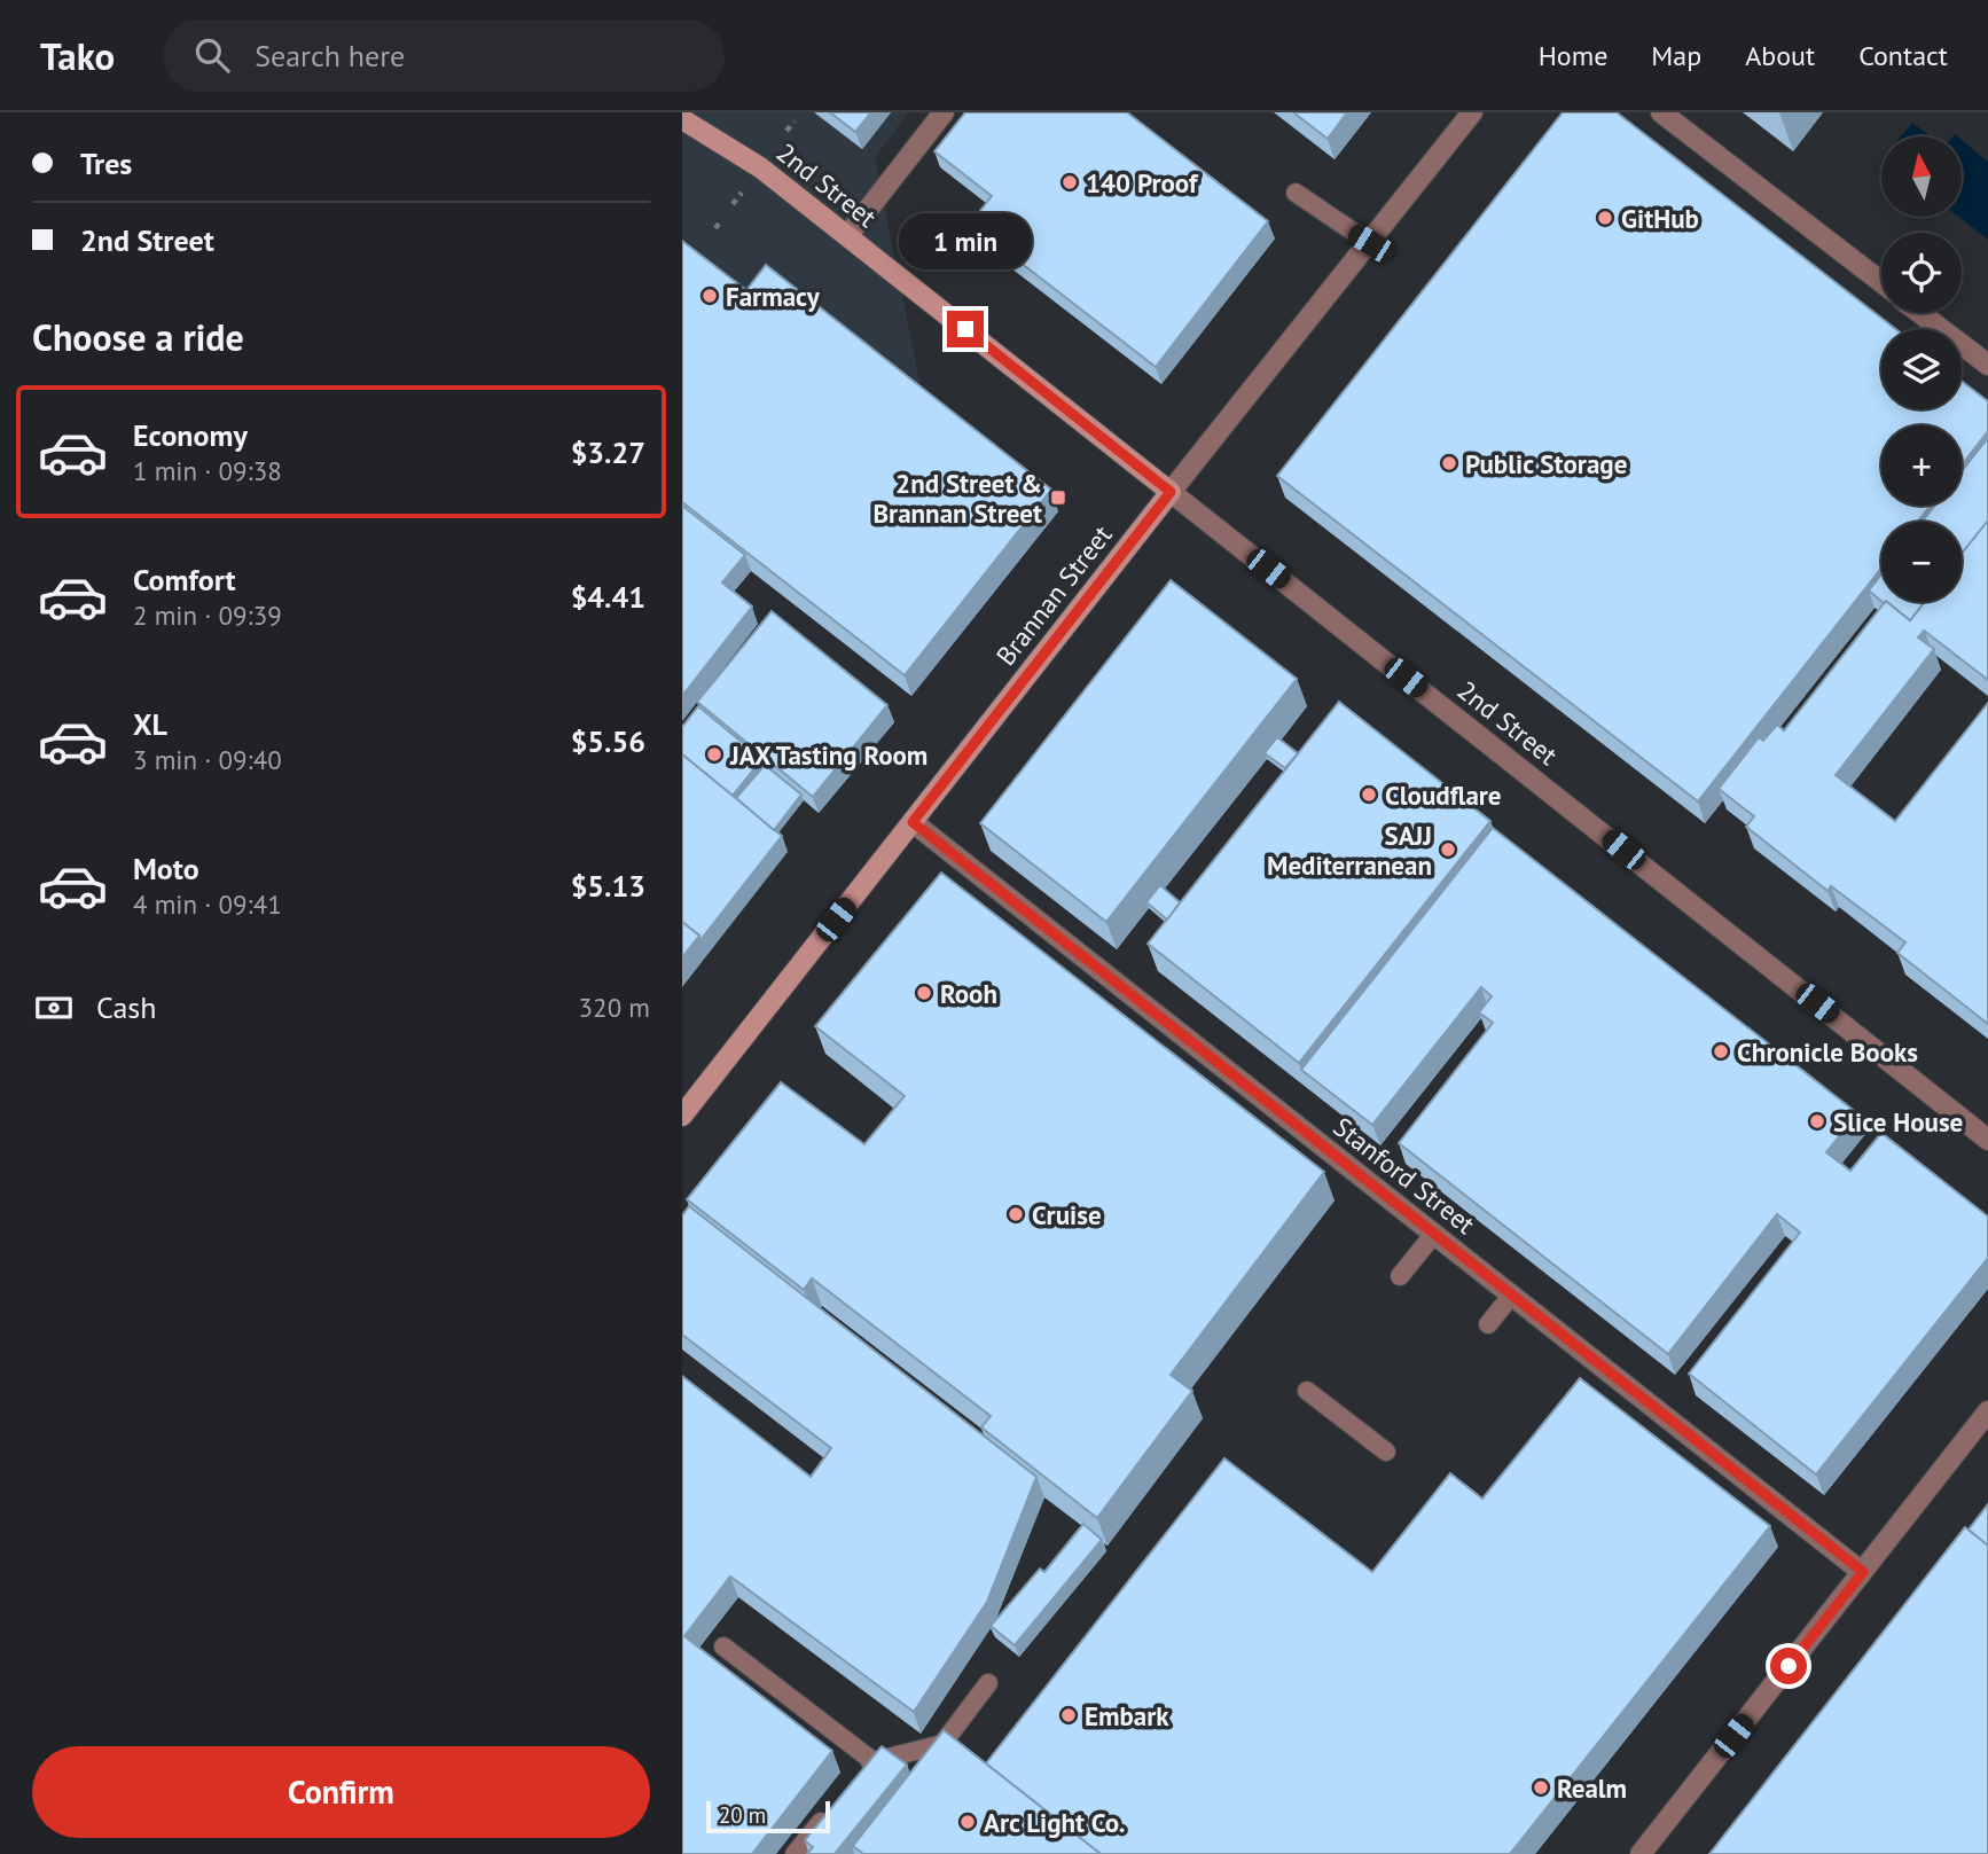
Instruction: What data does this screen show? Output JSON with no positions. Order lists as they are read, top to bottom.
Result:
{
  "streets": {
    "main road": ["2nd Street", "Brannan Street"],
    "street": ["Stanford Street"]
  },
  "crossings": [
    ["2nd Street", "Brannan Street"],
    ["Brannan Street", "Stanford Street"]
  ],
  "places": {
    "other": [
      "140 Proof",
      "GitHub",
      "Farmacy",
      "Public Storage",
      "JAX Tasting Room",
      "Cloudflare",
      "SAJJ Mediterranean",
      "Rooh",
      "Chronicle Books",
      "Slice House",
      "Cruise",
      "Embark",
      "Realm",
      "Arc Light Co."
    ],
    "transit": ["2nd Street & Brannan Street"]
  },
  "scale_bar": "20 m",
  "north": "top",
  "page": {
    "header": "Tako",
    "search": "Search here",
    "nav": [
      "Home",
      "Map",
      "About",
      "Contact"
    ],
    "banner": ["Tres", "2nd Street"],
    "map_buttons": ["+", "−"],
    "bubble": "1 min",
    "heading": "Choose a ride",
    "list": [
      {
        "name": "Economy",
        "note": "1 min · 09:38",
        "value": "$3.27"
      },
      {
        "name": "Comfort",
        "note": "2 min · 09:39",
        "value": "$4.41"
      },
      {
        "name": "XL",
        "note": "3 min · 09:40",
        "value": "$5.56"
      },
      {
        "name": "Moto",
        "note": "4 min · 09:41",
        "value": "$5.13"
      }
    ],
    "pay": ["Cash", "320 m"],
    "buttons": "Confirm",
    "scale": "20 m"
  }
}
